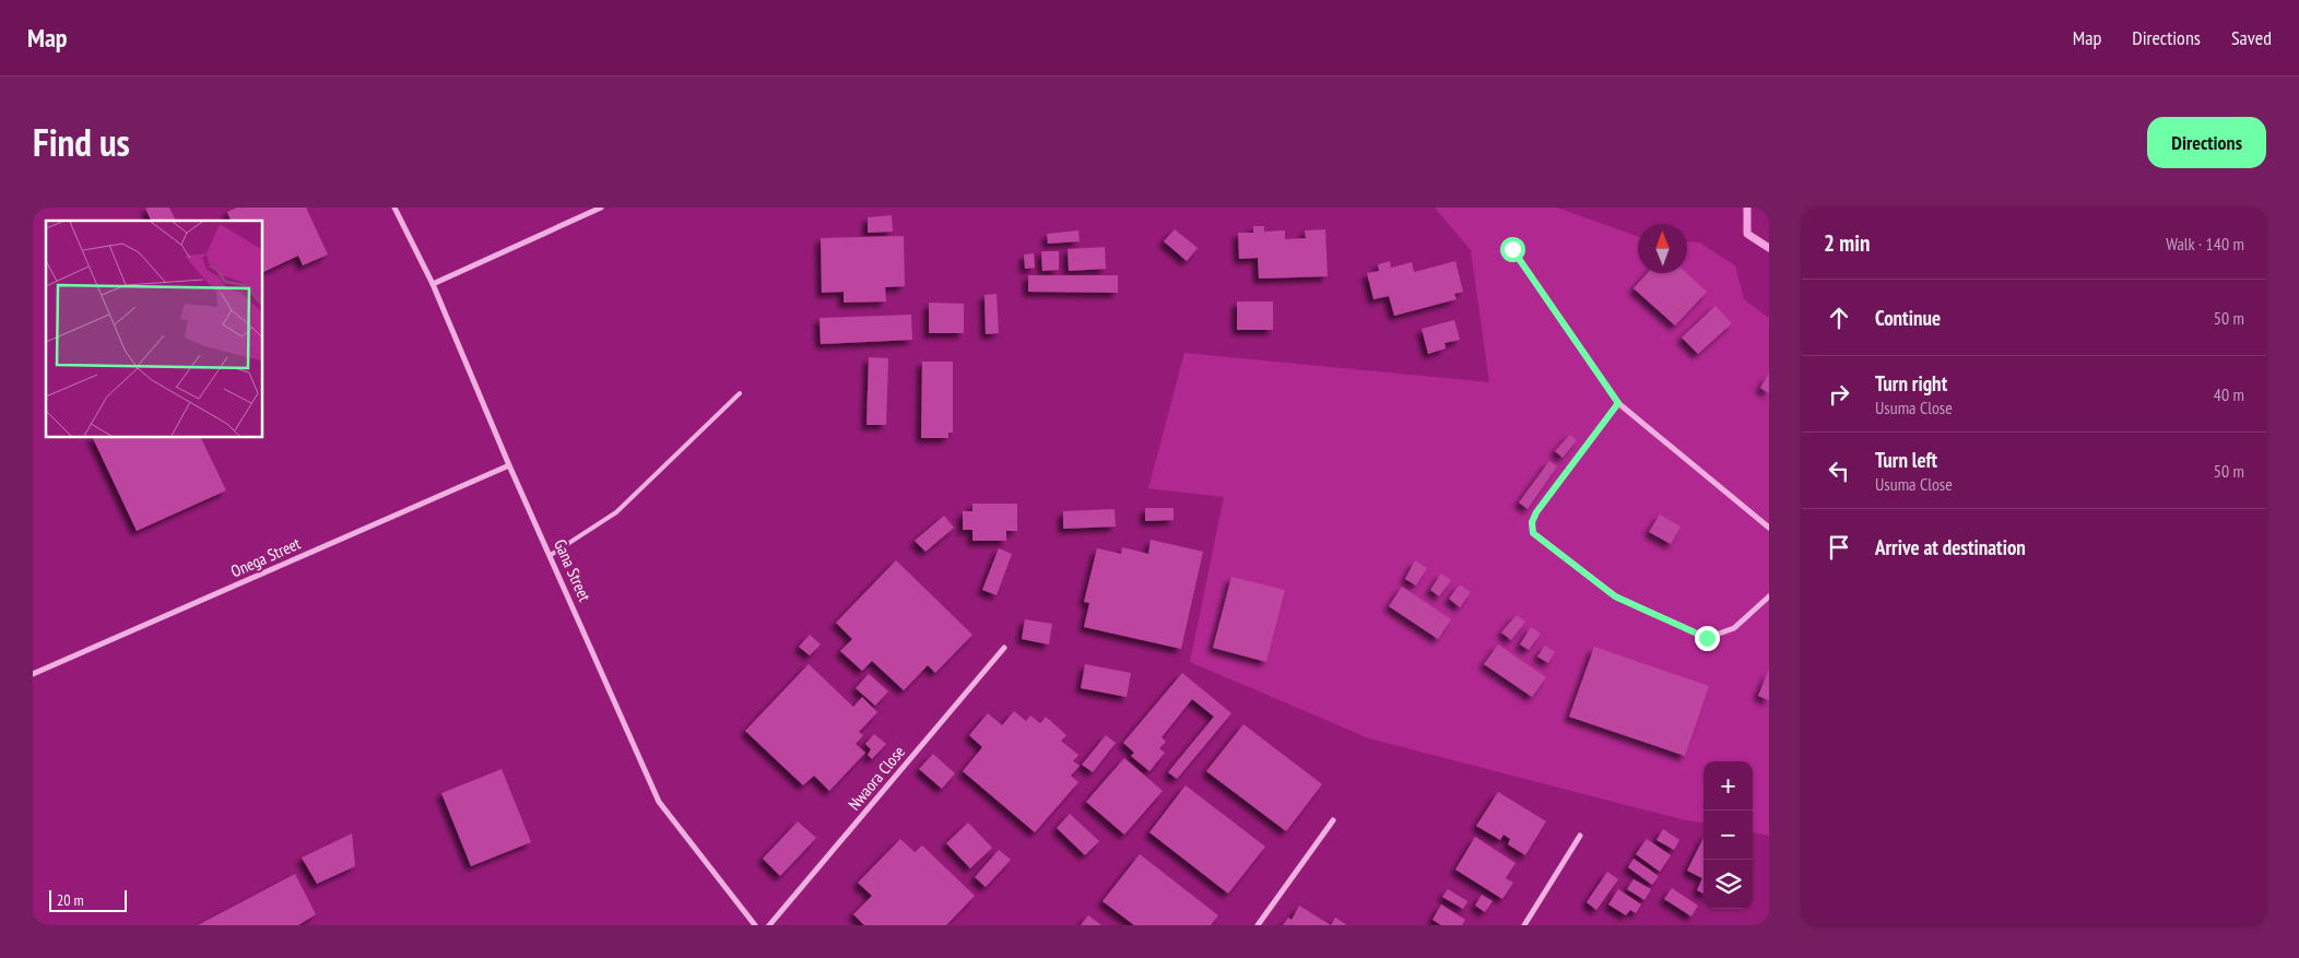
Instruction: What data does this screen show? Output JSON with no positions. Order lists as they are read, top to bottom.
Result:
{
  "streets": {
    "street": ["Onega Street", "Gana Street", "Nwaora Close"]
  },
  "crossings": [
    ["Onega Street", "Gana Street"]
  ],
  "scale_bar": "20 m",
  "north": "top",
  "page": {
    "header": "Map",
    "nav": ["Map", "Directions", "Saved"],
    "title": "Find us",
    "buttons": "Directions",
    "heading": ["2 min", "Walk · 140 m"],
    "list": [
      ["Continue", "50 m"],
      ["Turn right", "Usuma Close", "40 m"],
      ["Turn left", "Usuma Close", "50 m"],
      "Arrive at destination"
    ],
    "map_buttons": ["+", "−"],
    "scale": "20 m"
  }
}
